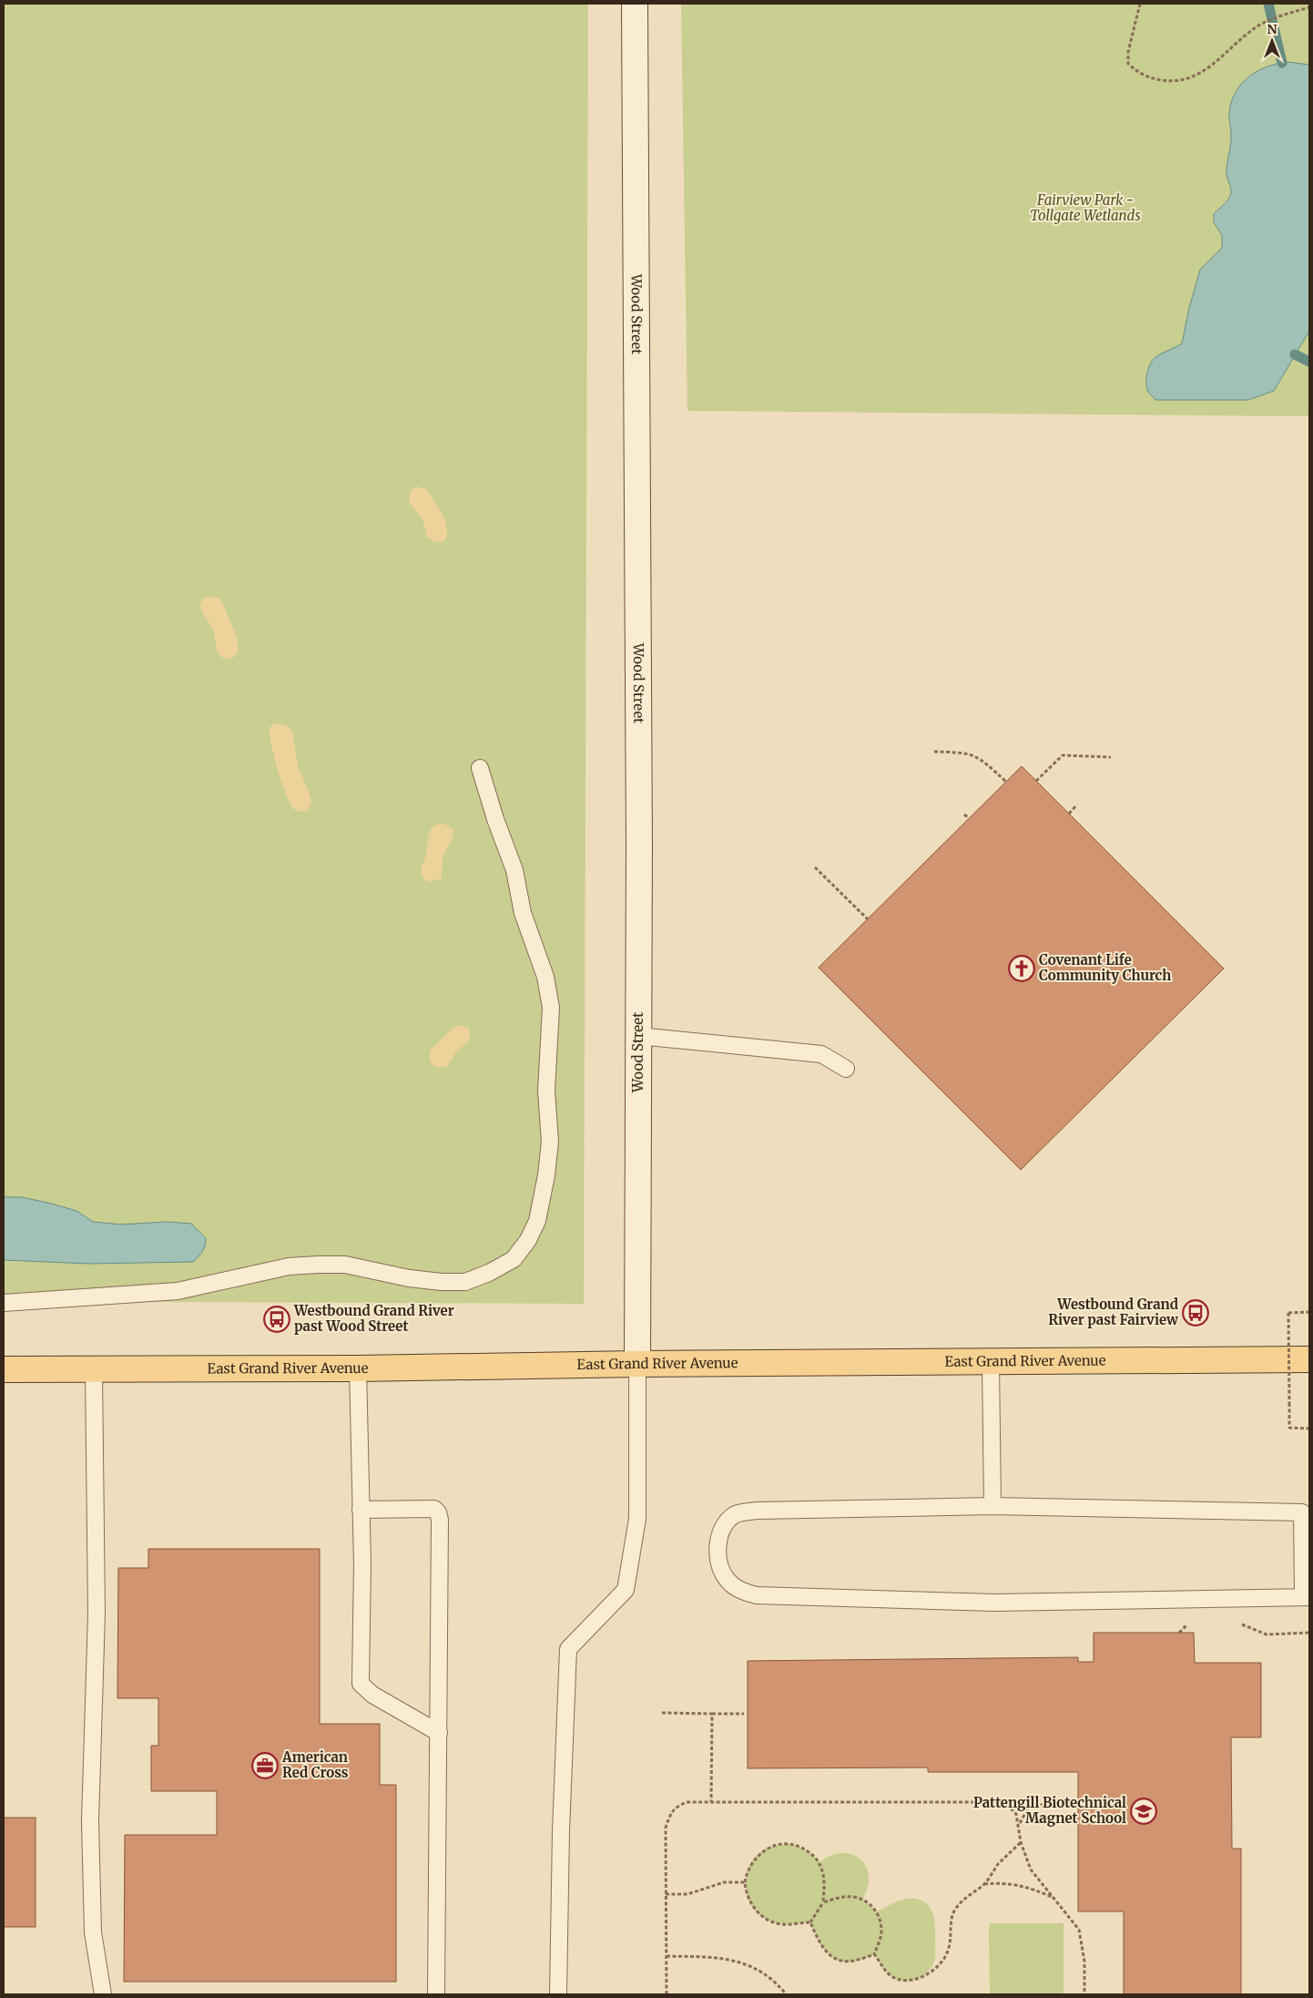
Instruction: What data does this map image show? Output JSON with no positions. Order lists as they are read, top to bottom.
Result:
{
  "streets": {
    "main road": ["East Grand River Avenue"],
    "street": ["Wood Street"]
  },
  "crossings": [
    ["Wood Street", "East Grand River Avenue"]
  ],
  "parks": ["Fairview Park - Tollgate Wetlands"],
  "places": {
    "church": ["Covenant Life Community Church"],
    "bus stop": ["Westbound Grand River past Fairview", "Westbound Grand River past Wood Street"],
    "office": ["American Red Cross"],
    "school or university": ["Pattengill Biotechnical Magnet School"]
  },
  "north": "top"
}
